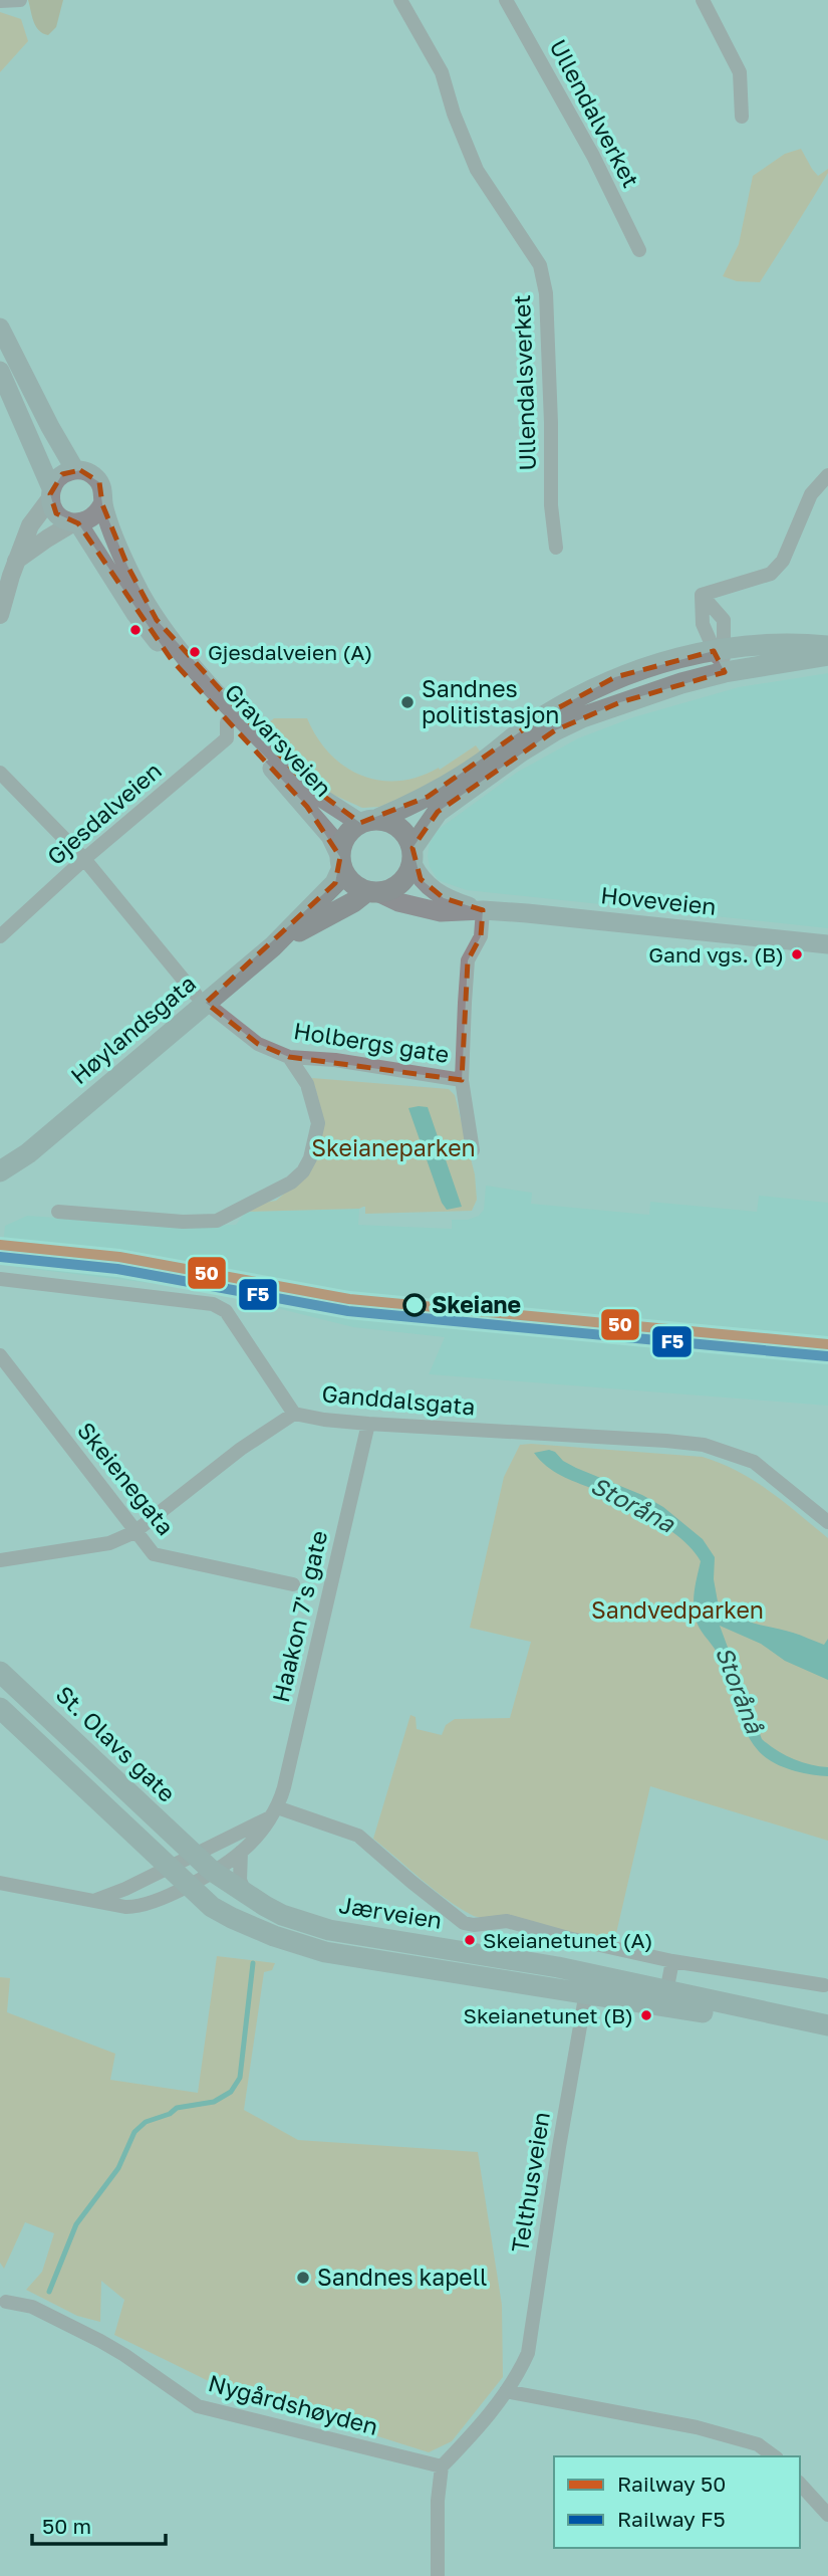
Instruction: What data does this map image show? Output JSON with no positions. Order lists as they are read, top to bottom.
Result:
{
  "streets": {
    "main road": [
      "Gravarsveien",
      "Hoveveien",
      "Høylandsgata",
      "St. Olavs gate",
      "Jærveien"
    ],
    "street": [
      "Ullendalverket",
      "Ullendalsverket",
      "Gjesdalveien",
      "Holbergs gate",
      "Ganddalsgata",
      "Skeienegata",
      "Haakon 7's gate",
      "Telthusveien",
      "Nygårdshøyden"
    ]
  },
  "crossings": [
    ["Gravarsveien", "Gjesdalveien"],
    ["Gravarsveien", "Hoveveien"],
    ["Gravarsveien", "Høylandsgata"],
    ["Gjesdalveien", "Holbergs gate"],
    ["Hoveveien", "Høylandsgata"],
    ["Høylandsgata", "Holbergs gate"],
    ["Ganddalsgata", "Haakon 7's gate"],
    ["Haakon 7's gate", "Jærveien"],
    ["St. Olavs gate", "Jærveien"],
    ["Jærveien", "Telthusveien"],
    ["Telthusveien", "Nygårdshøyden"]
  ],
  "water": ["Storåna", "Storånå"],
  "parks": ["Skeianeparken", "Sandvedparken"],
  "places": [
    "Gjesdalveien (A)",
    "Sandnes politistasjon",
    "Gand vgs. (B)",
    "Skeiane",
    "Skeianetunet (A)",
    "Skeianetunet (B)",
    "Sandnes kapell"
  ],
  "lines": ["rail line 50", "rail line F5"],
  "legend": ["Railway 50", "Railway F5"],
  "scale_bar": "50 m"
}
